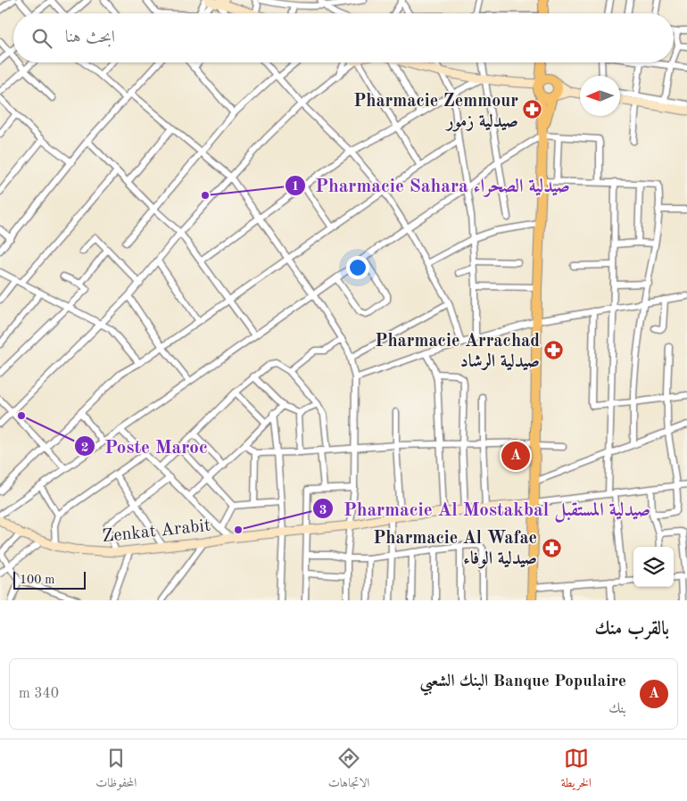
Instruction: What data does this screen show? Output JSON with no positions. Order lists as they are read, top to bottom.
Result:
{
  "streets": {
    "street": ["Zenkat Arabit"]
  },
  "places": {
    "pharmacy": ["Pharmacie Zemmour صيدلية زمور", "Pharmacie Arrachad صيدلية الرشاد", "Pharmacie Al Wafae صيدلية الوفاء"],
    "other": ["Pharmacie Sahara صيدلية الصحراء", "Poste Maroc", "Pharmacie Al Mostakbal صيدلية المستقبل"]
  },
  "scale_bar": "100 m",
  "north": "left",
  "page": {
    "search": "ابحث هنا",
    "pins": "A",
    "scale": "100 m",
    "heading": "بالقرب منك",
    "list": [
      {
        "mark": "A",
        "name": "Banque Populaire البنك الشعبي",
        "note": "بنك",
        "value": "340 m"
      }
    ],
    "nav": ["الخريطة", "الاتجاهات", "المحفوظات"]
  }
}
